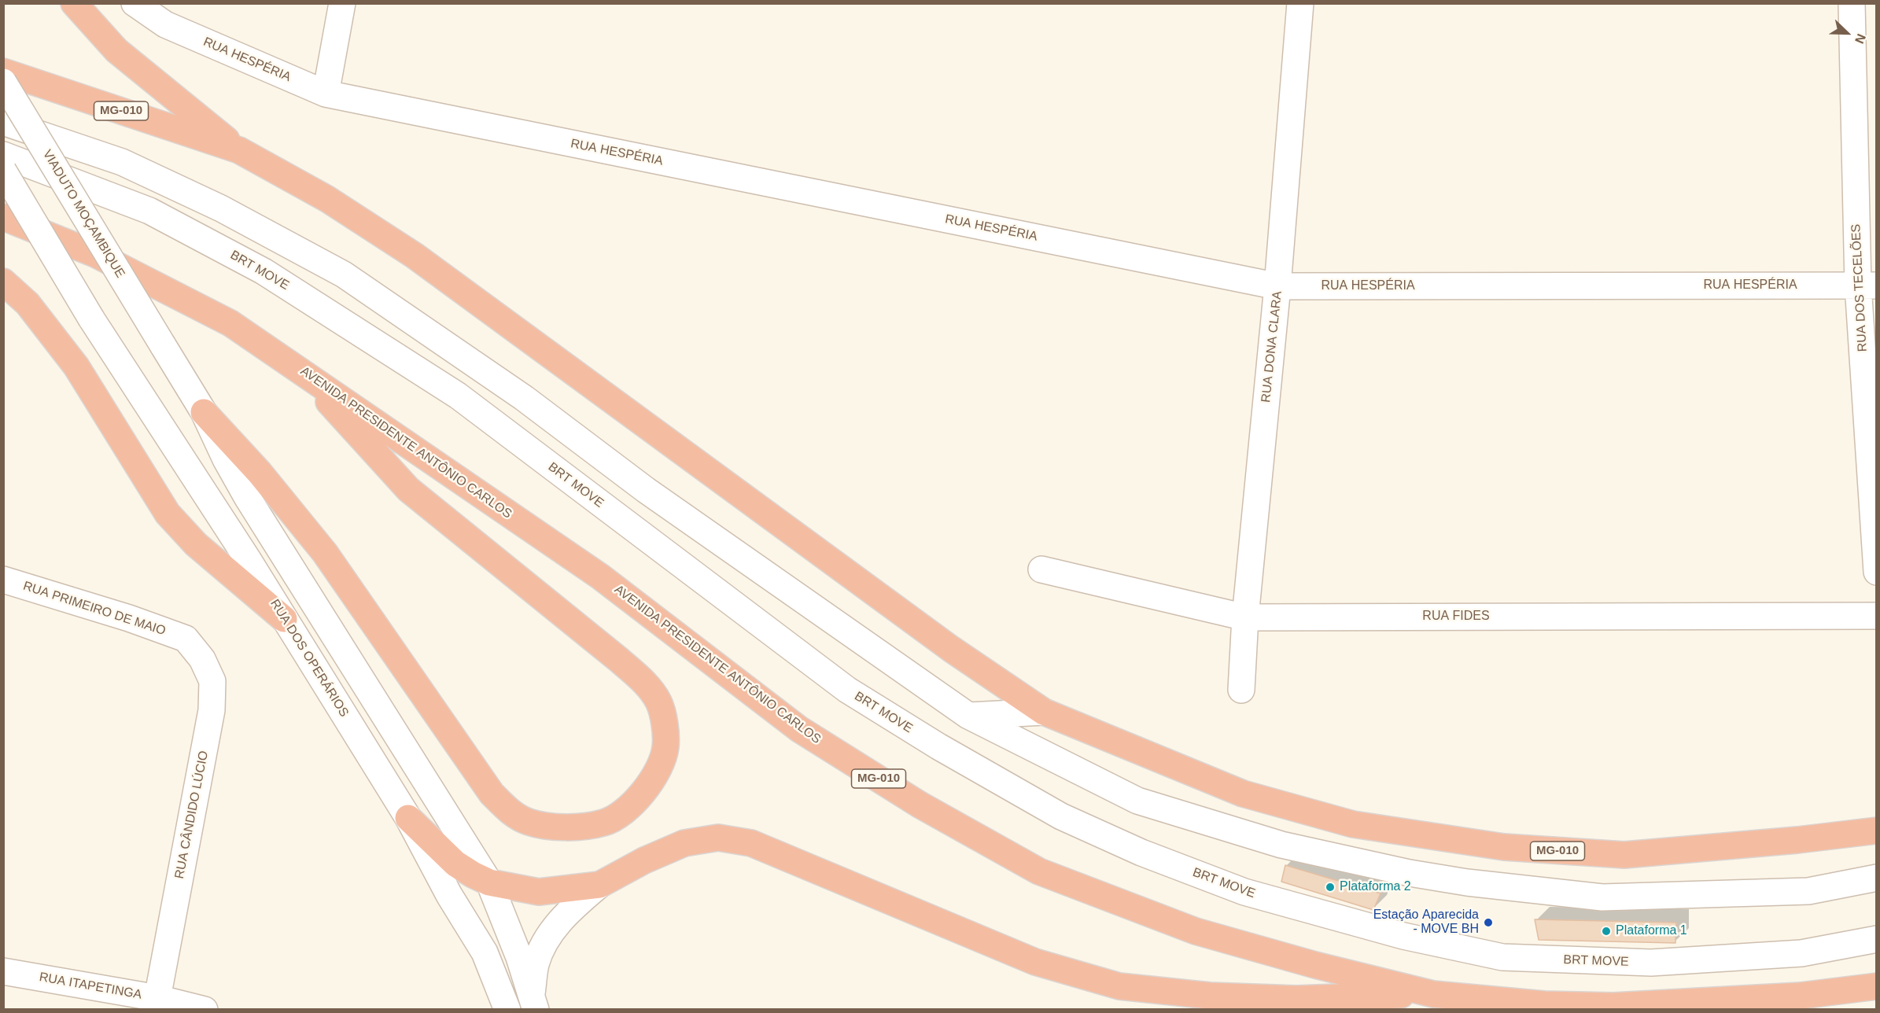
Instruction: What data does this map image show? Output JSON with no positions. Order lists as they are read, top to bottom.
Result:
{
  "streets": {
    "highway": ["MG-010", "AVENIDA PRESIDENTE ANTÔNIO CARLOS"],
    "street": [
      "RUA HESPÉRIA",
      "VIADUTO MOÇAMBIQUE",
      "BRT MOVE",
      "RUA DOS TECELÕES",
      "RUA DONA CLARA",
      "RUA PRIMEIRO DE MAIO",
      "RUA FIDES",
      "RUA DOS OPERÁRIOS",
      "RUA CÂNDIDO LÚCIO",
      "RUA ITAPETINGA"
    ]
  },
  "crossings": [
    ["RUA HESPÉRIA", "RUA DOS TECELÕES"],
    ["RUA HESPÉRIA", "RUA DONA CLARA"],
    ["RUA DONA CLARA", "RUA FIDES"],
    ["RUA PRIMEIRO DE MAIO", "RUA CÂNDIDO LÚCIO"],
    ["RUA CÂNDIDO LÚCIO", "RUA ITAPETINGA"]
  ],
  "places": ["Plataforma 2", "Estação Aparecida - MOVE BH", "Plataforma 1"],
  "north": "bottom right"
}
